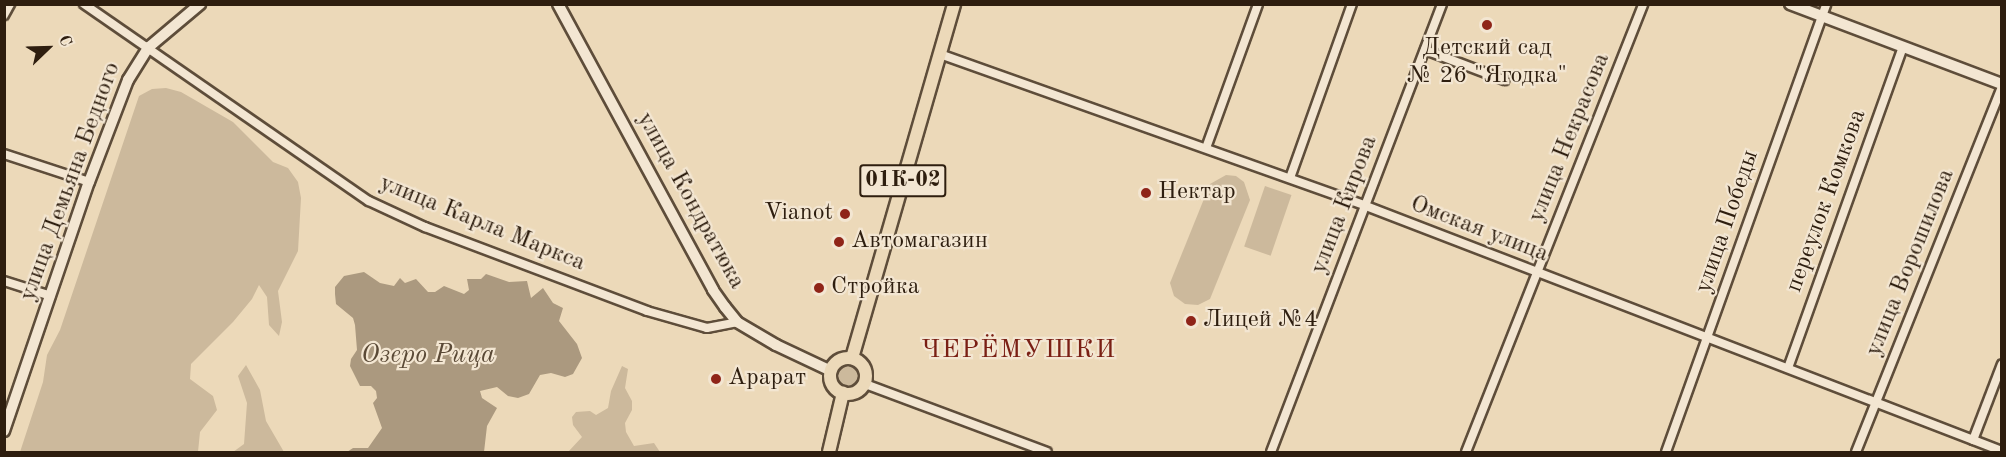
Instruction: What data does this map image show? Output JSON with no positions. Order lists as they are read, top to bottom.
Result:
{
  "streets": {
    "main road": ["01К-02"],
    "street": [
      "улица Некрасова",
      "улица Демьяна Бедного",
      "улица Кондратюка",
      "переулок Комкова",
      "улица Кирова",
      "улица Победы",
      "улица Карла Маркса",
      "Омская улица",
      "улица Ворошилова"
    ]
  },
  "crossings": [
    ["улица Некрасова", "Омская улица"],
    ["01К-02", "улица Кондратюка"],
    ["01К-02", "Омская улица"],
    ["улица Демьяна Бедного", "улица Карла Маркса"],
    ["улица Кондратюка", "улица Карла Маркса"],
    ["переулок Комкова", "Омская улица"],
    ["улица Кирова", "Омская улица"],
    ["улица Победы", "Омская улица"],
    ["Омская улица", "улица Ворошилова"]
  ],
  "districts": ["ЧЕРЁМУШКИ"],
  "water": ["Озеро Рица"],
  "places": [
    "Детский сад № 26 \"Ягодка\"",
    "Нектар",
    "Vianot",
    "Автомагазин",
    "Стройка",
    "Лицей №4",
    "Арарат"
  ],
  "north": "top right"
}
